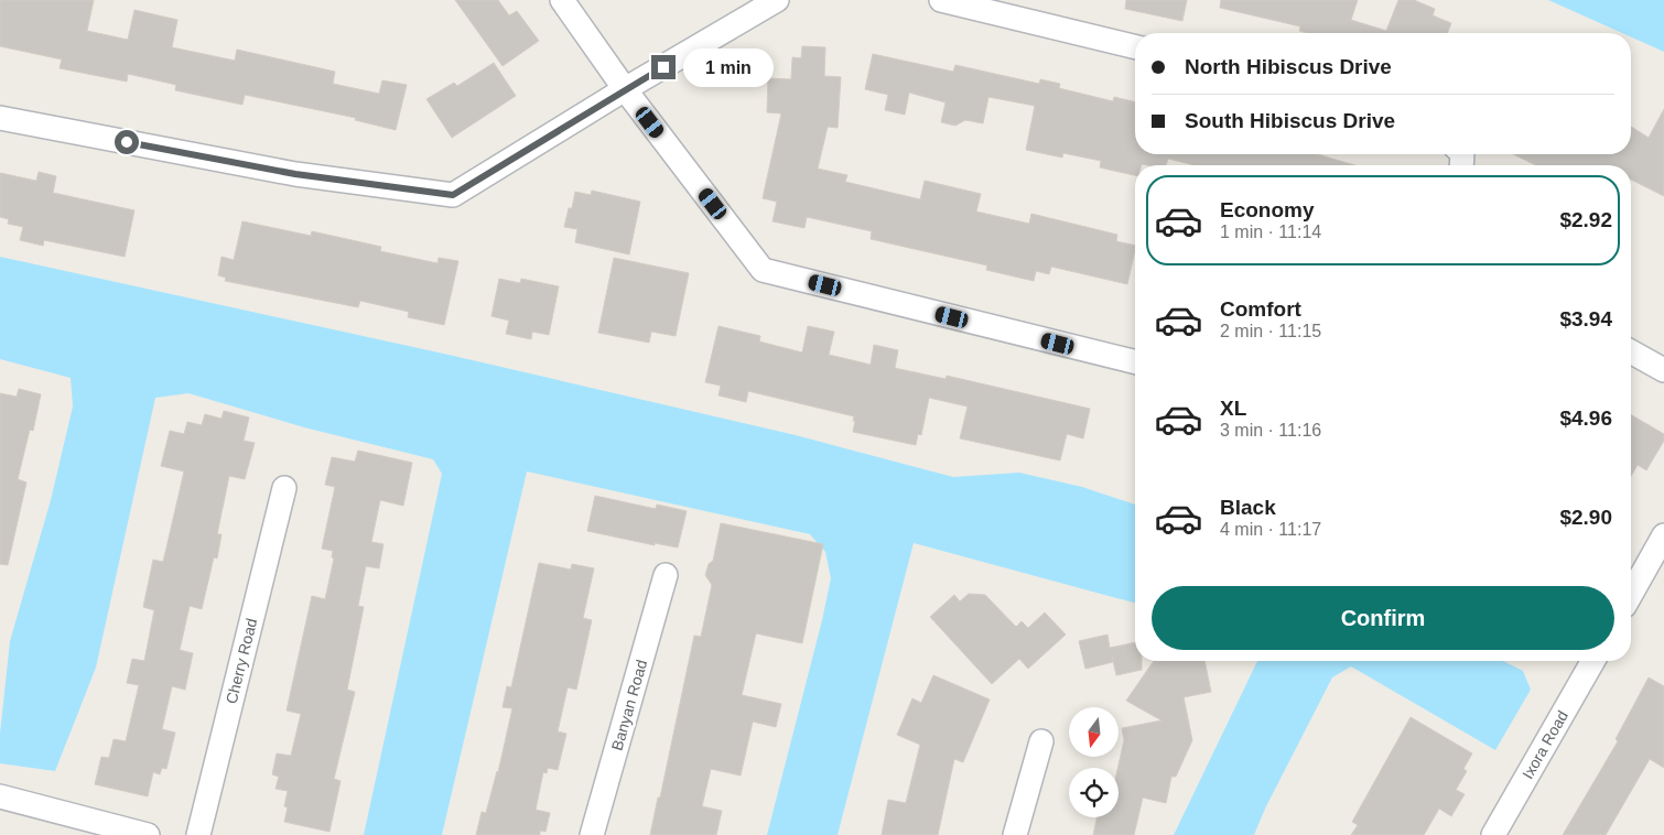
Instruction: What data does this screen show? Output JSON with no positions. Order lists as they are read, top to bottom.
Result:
{
  "streets": {
    "street": ["Cherry Road", "Banyan Road", "Ixora Road"]
  },
  "north": "bottom",
  "page": {
    "banner": ["North Hibiscus Drive", "South Hibiscus Drive"],
    "bubble": "1 min",
    "list": [
      {
        "name": "Economy",
        "note": "1 min · 11:14",
        "value": "$2.92"
      },
      {
        "name": "Comfort",
        "note": "2 min · 11:15",
        "value": "$3.94"
      },
      {
        "name": "XL",
        "note": "3 min · 11:16",
        "value": "$4.96"
      },
      {
        "name": "Black",
        "note": "4 min · 11:17",
        "value": "$2.90"
      }
    ],
    "buttons": "Confirm"
  }
}
